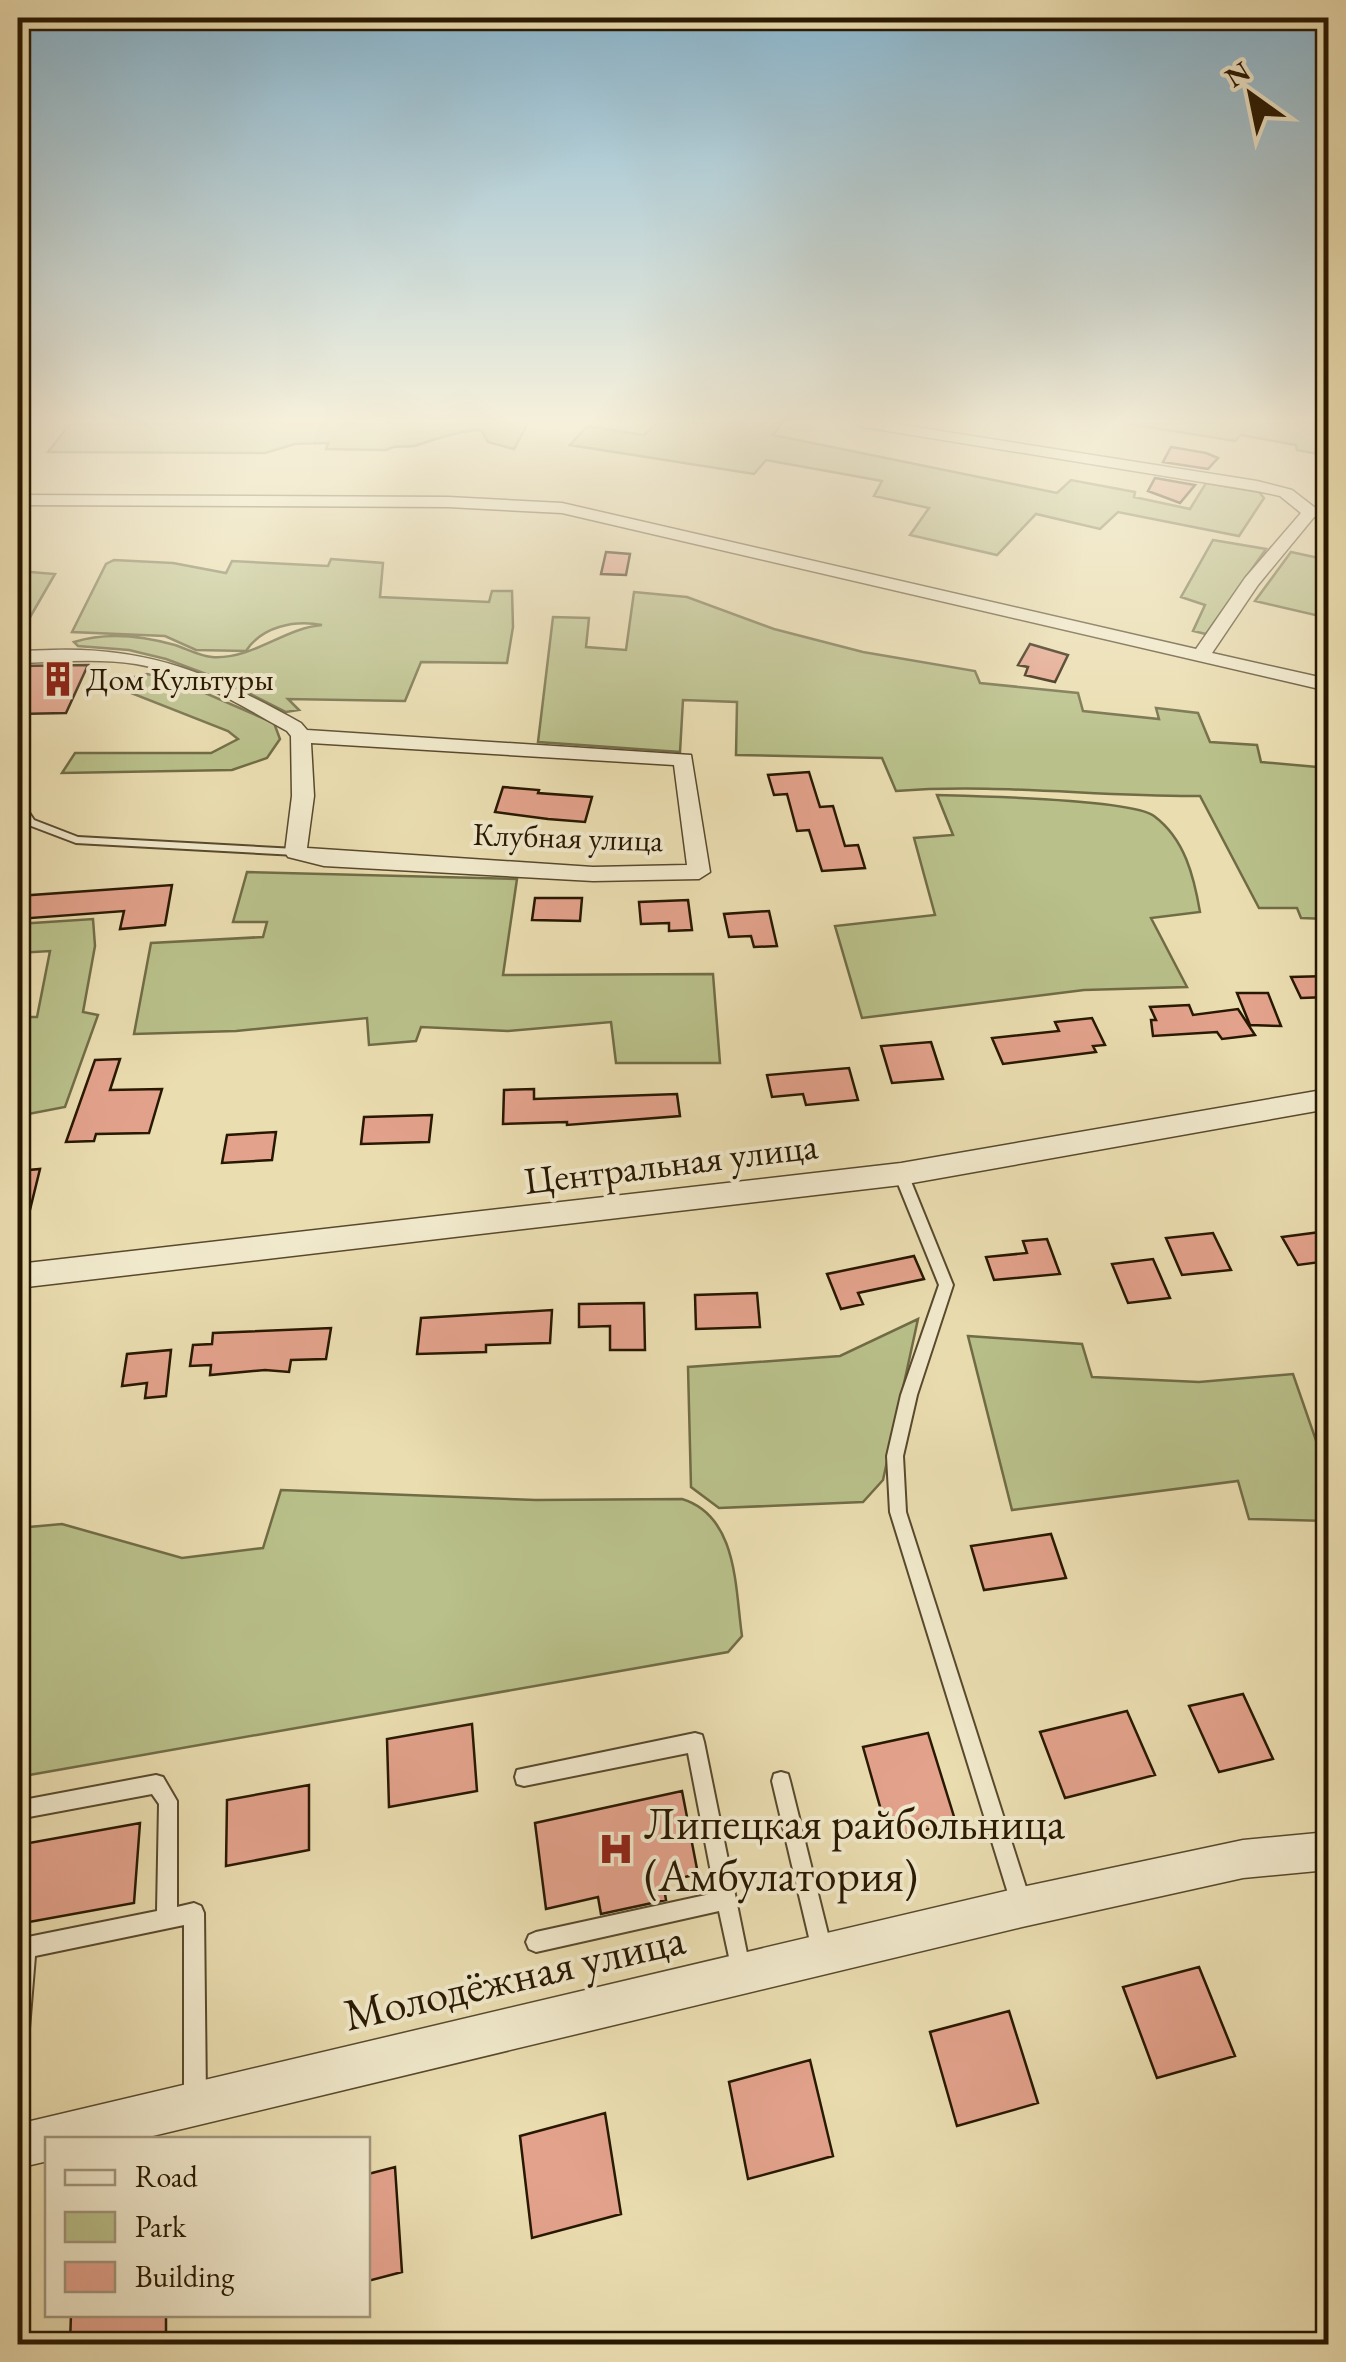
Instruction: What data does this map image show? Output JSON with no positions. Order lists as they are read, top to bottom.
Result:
{
  "streets": {
    "street": ["Клубная улица", "Центральная улица", "Молодёжная улица"]
  },
  "places": {
    "building": ["Дом Культуры"],
    "hospital": ["Липецкая райбольница (Амбулатория)"]
  },
  "legend": ["Road", "Park", "Building"],
  "north": "top left"
}
